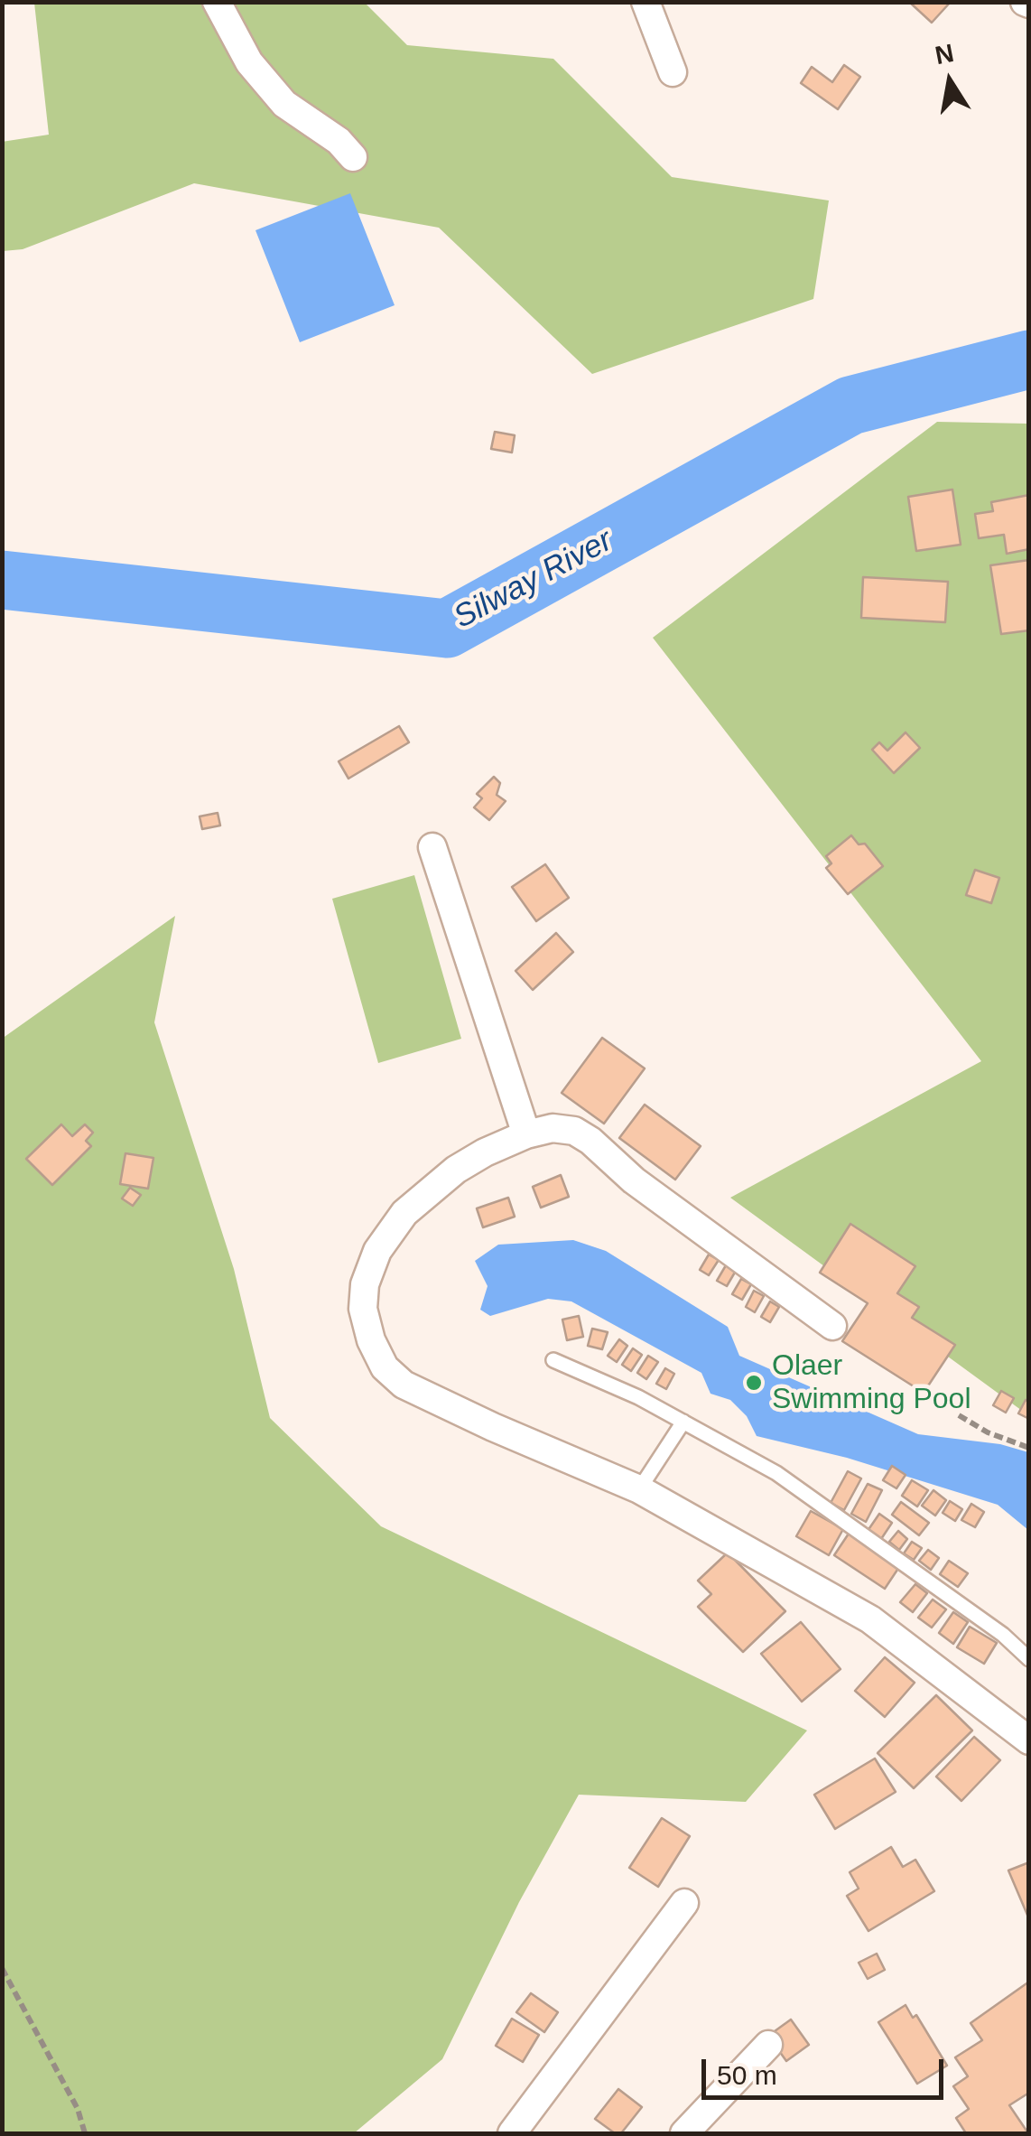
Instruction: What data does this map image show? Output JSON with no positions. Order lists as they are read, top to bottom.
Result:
{
  "water": ["Silway River"],
  "places": ["Olaer Swimming Pool"],
  "scale_bar": "50 m",
  "north": "top"
}
